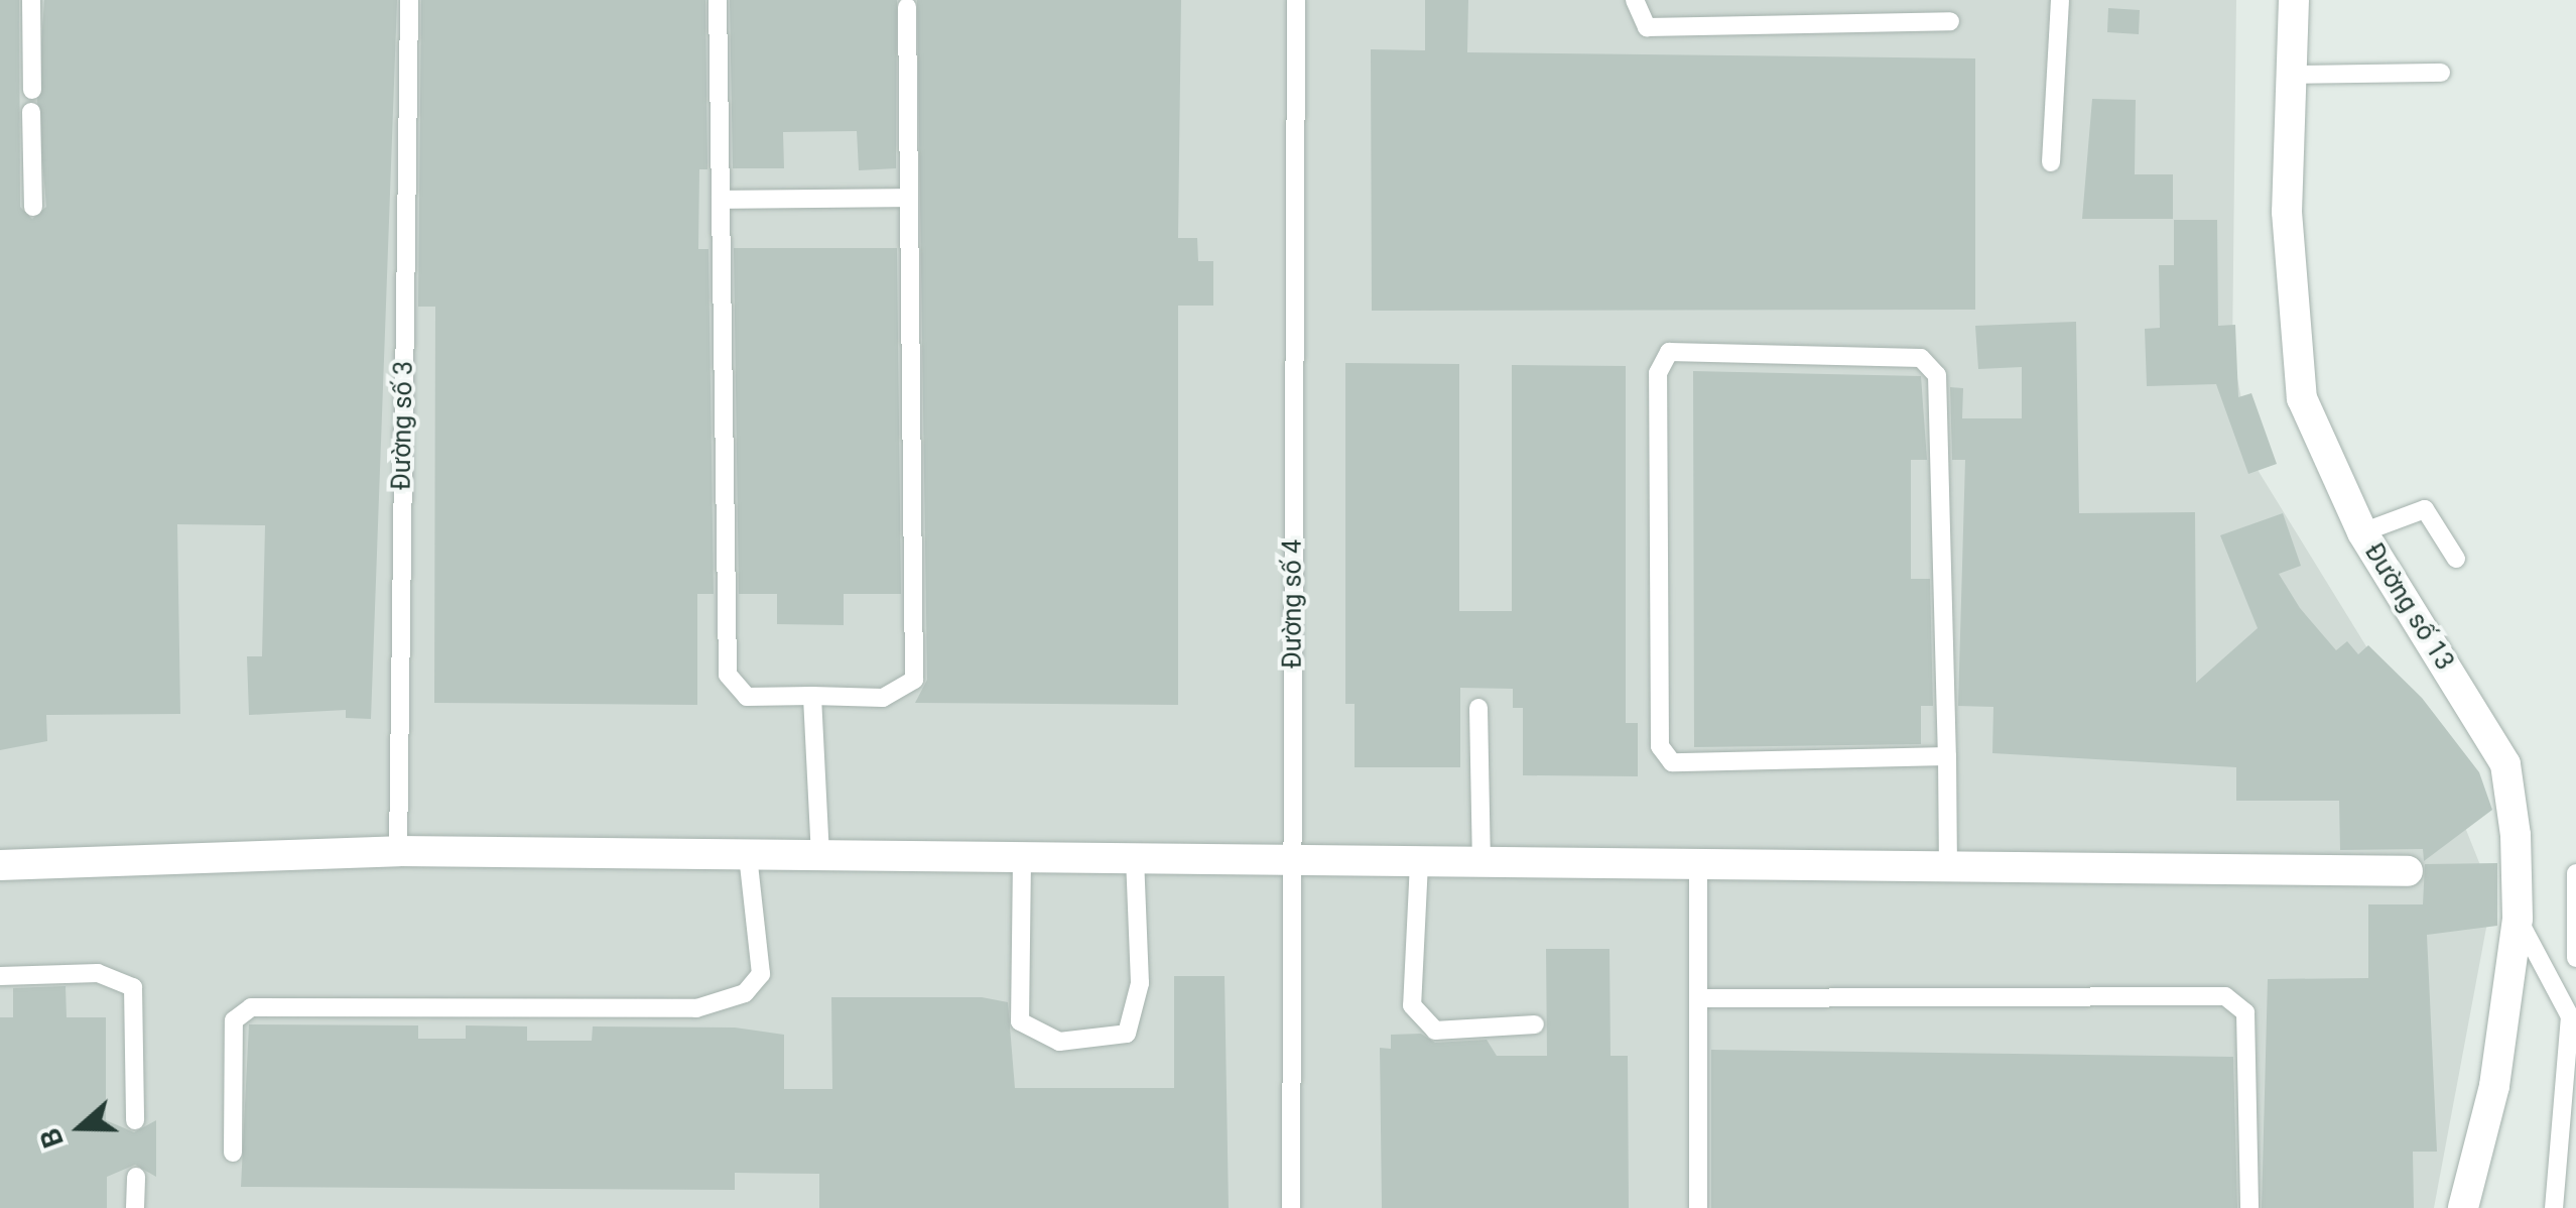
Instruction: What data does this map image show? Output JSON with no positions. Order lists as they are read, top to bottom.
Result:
{
  "streets": {
    "street": ["Đường số 13"],
    "lane": ["Đường số 3", "Đường số 4"]
  },
  "north": "left"
}
